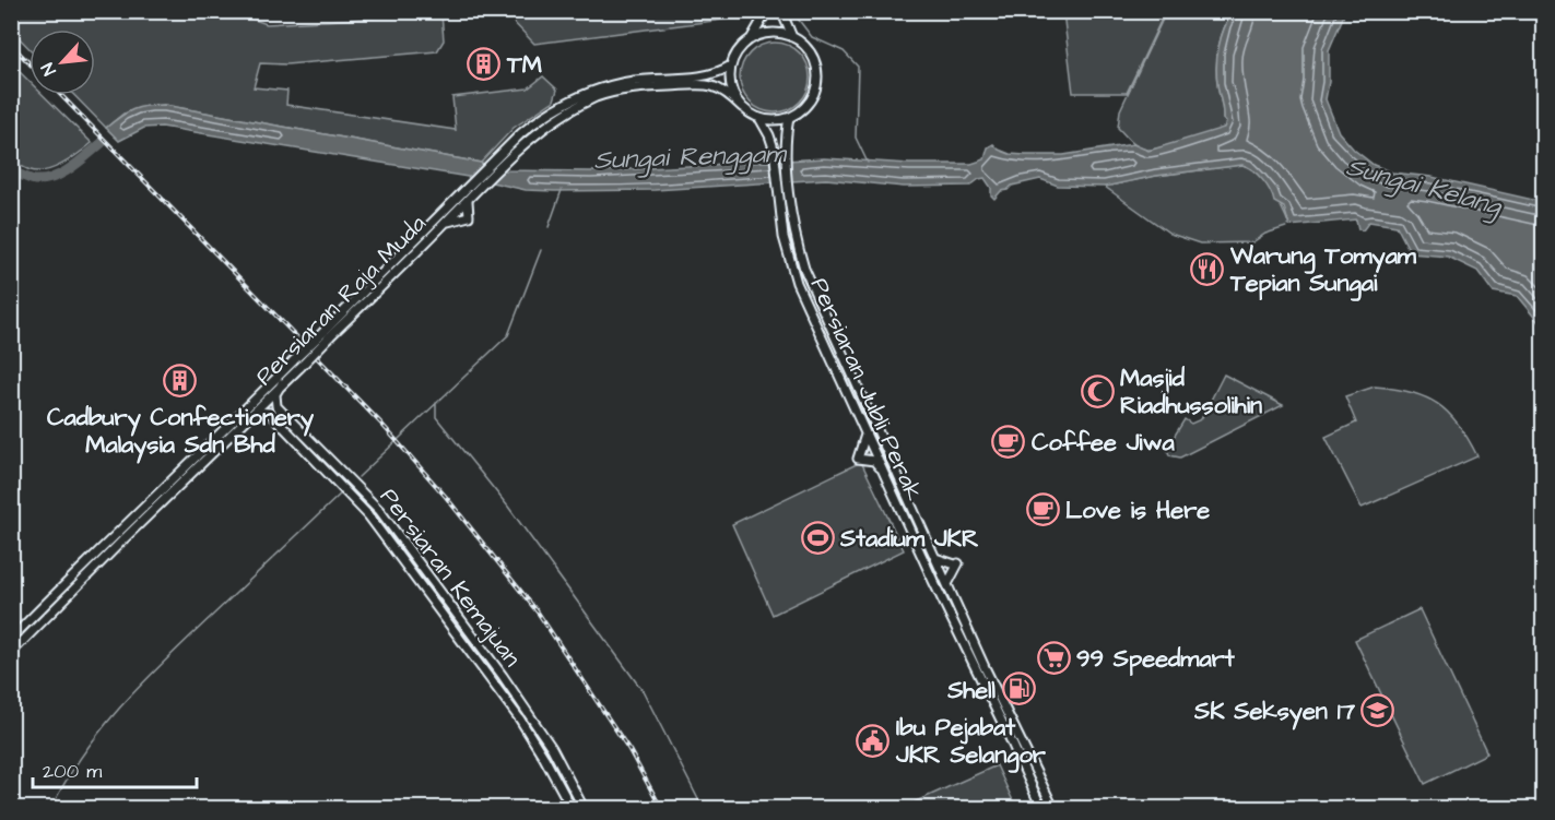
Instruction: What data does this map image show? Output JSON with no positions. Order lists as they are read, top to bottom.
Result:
{
  "streets": {
    "main road": ["Persiaran Raja Muda", "Persiaran Jubli Perak", "Persiaran Kemajuan"]
  },
  "crossings": [
    ["Persiaran Raja Muda", "Persiaran Jubli Perak"],
    ["Persiaran Raja Muda", "Persiaran Kemajuan"]
  ],
  "water": ["Sungai Renggam", "Sungai Kelang"],
  "places": {
    "building": ["TM", "Cadbury Confectionery Malaysia Sdn Bhd"],
    "restaurant": ["Warung Tomyam Tepian Sungai"],
    "mosque": ["Masjid Riadhussolihin"],
    "cafe": ["Coffee Jiwa", "Love is Here"],
    "sports": ["Stadium JKR"],
    "supermarket": ["99 Speedmart"],
    "fuel station": ["Shell"],
    "school or university": ["SK Seksyen 17"],
    "public building": ["Ibu Pejabat JKR Selangor"]
  },
  "scale_bar": "200 m",
  "north": "bottom left"
}
